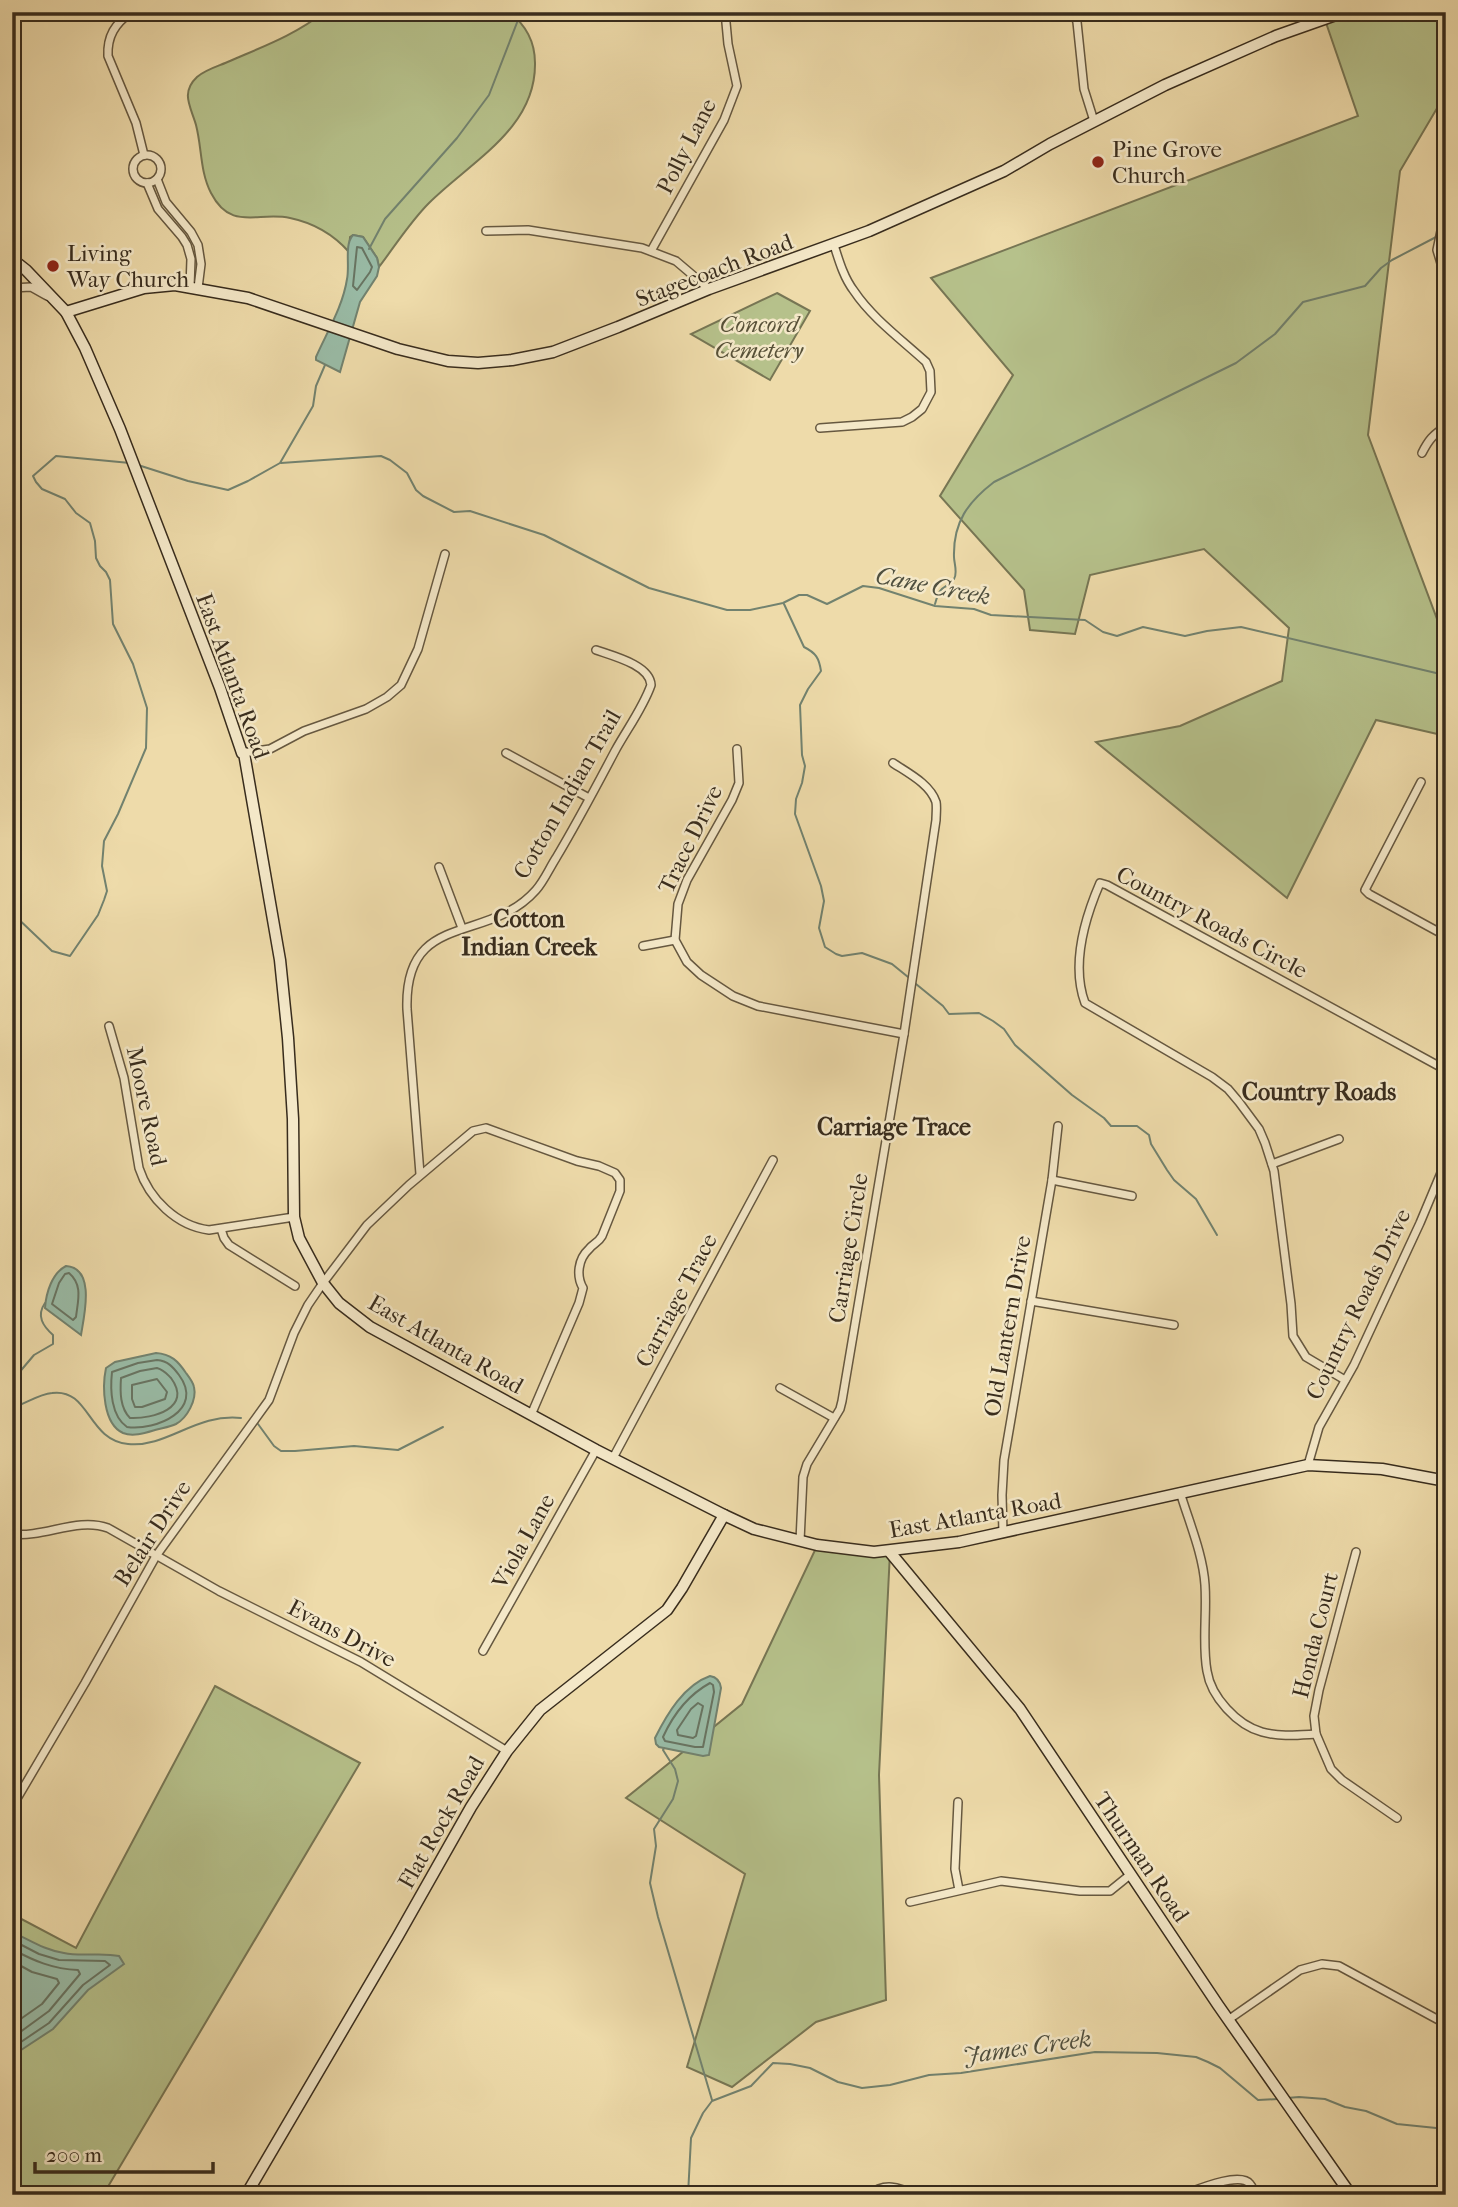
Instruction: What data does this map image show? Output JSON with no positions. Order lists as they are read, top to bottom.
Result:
{
  "streets": {
    "street": [
      "Polly Lane",
      "Stagecoach Road",
      "East Atlanta Road",
      "Cotton Indian Trail",
      "Trace Drive",
      "Country Roads Circle",
      "Moore Road",
      "Carriage Circle",
      "Carriage Trace",
      "Country Roads Drive",
      "Old Lantern Drive",
      "Belair Drive",
      "Viola Lane",
      "Evans Drive",
      "Honda Court",
      "Flat Rock Road",
      "Thurman Road"
    ]
  },
  "crossings": [
    ["Stagecoach Road", "East Atlanta Road"],
    ["East Atlanta Road", "Moore Road"],
    ["East Atlanta Road", "Carriage Circle"],
    ["East Atlanta Road", "Carriage Trace"],
    ["East Atlanta Road", "Country Roads Drive"],
    ["East Atlanta Road", "Old Lantern Drive"],
    ["East Atlanta Road", "Belair Drive"],
    ["East Atlanta Road", "Viola Lane"],
    ["East Atlanta Road", "Flat Rock Road"],
    ["East Atlanta Road", "Thurman Road"],
    ["Cotton Indian Trail", "Belair Drive"],
    ["Country Roads Circle", "Country Roads Drive"],
    ["Belair Drive", "Evans Drive"],
    ["Evans Drive", "Flat Rock Road"]
  ],
  "districts": ["Cotton Indian Creek", "Country Roads", "Carriage Trace"],
  "water": ["Cane Creek", "James Creek"],
  "parks": ["Concord Cemetery"],
  "places": ["Pine Grove Church", "Living Way Church"],
  "scale_bar": "200 m"
}
